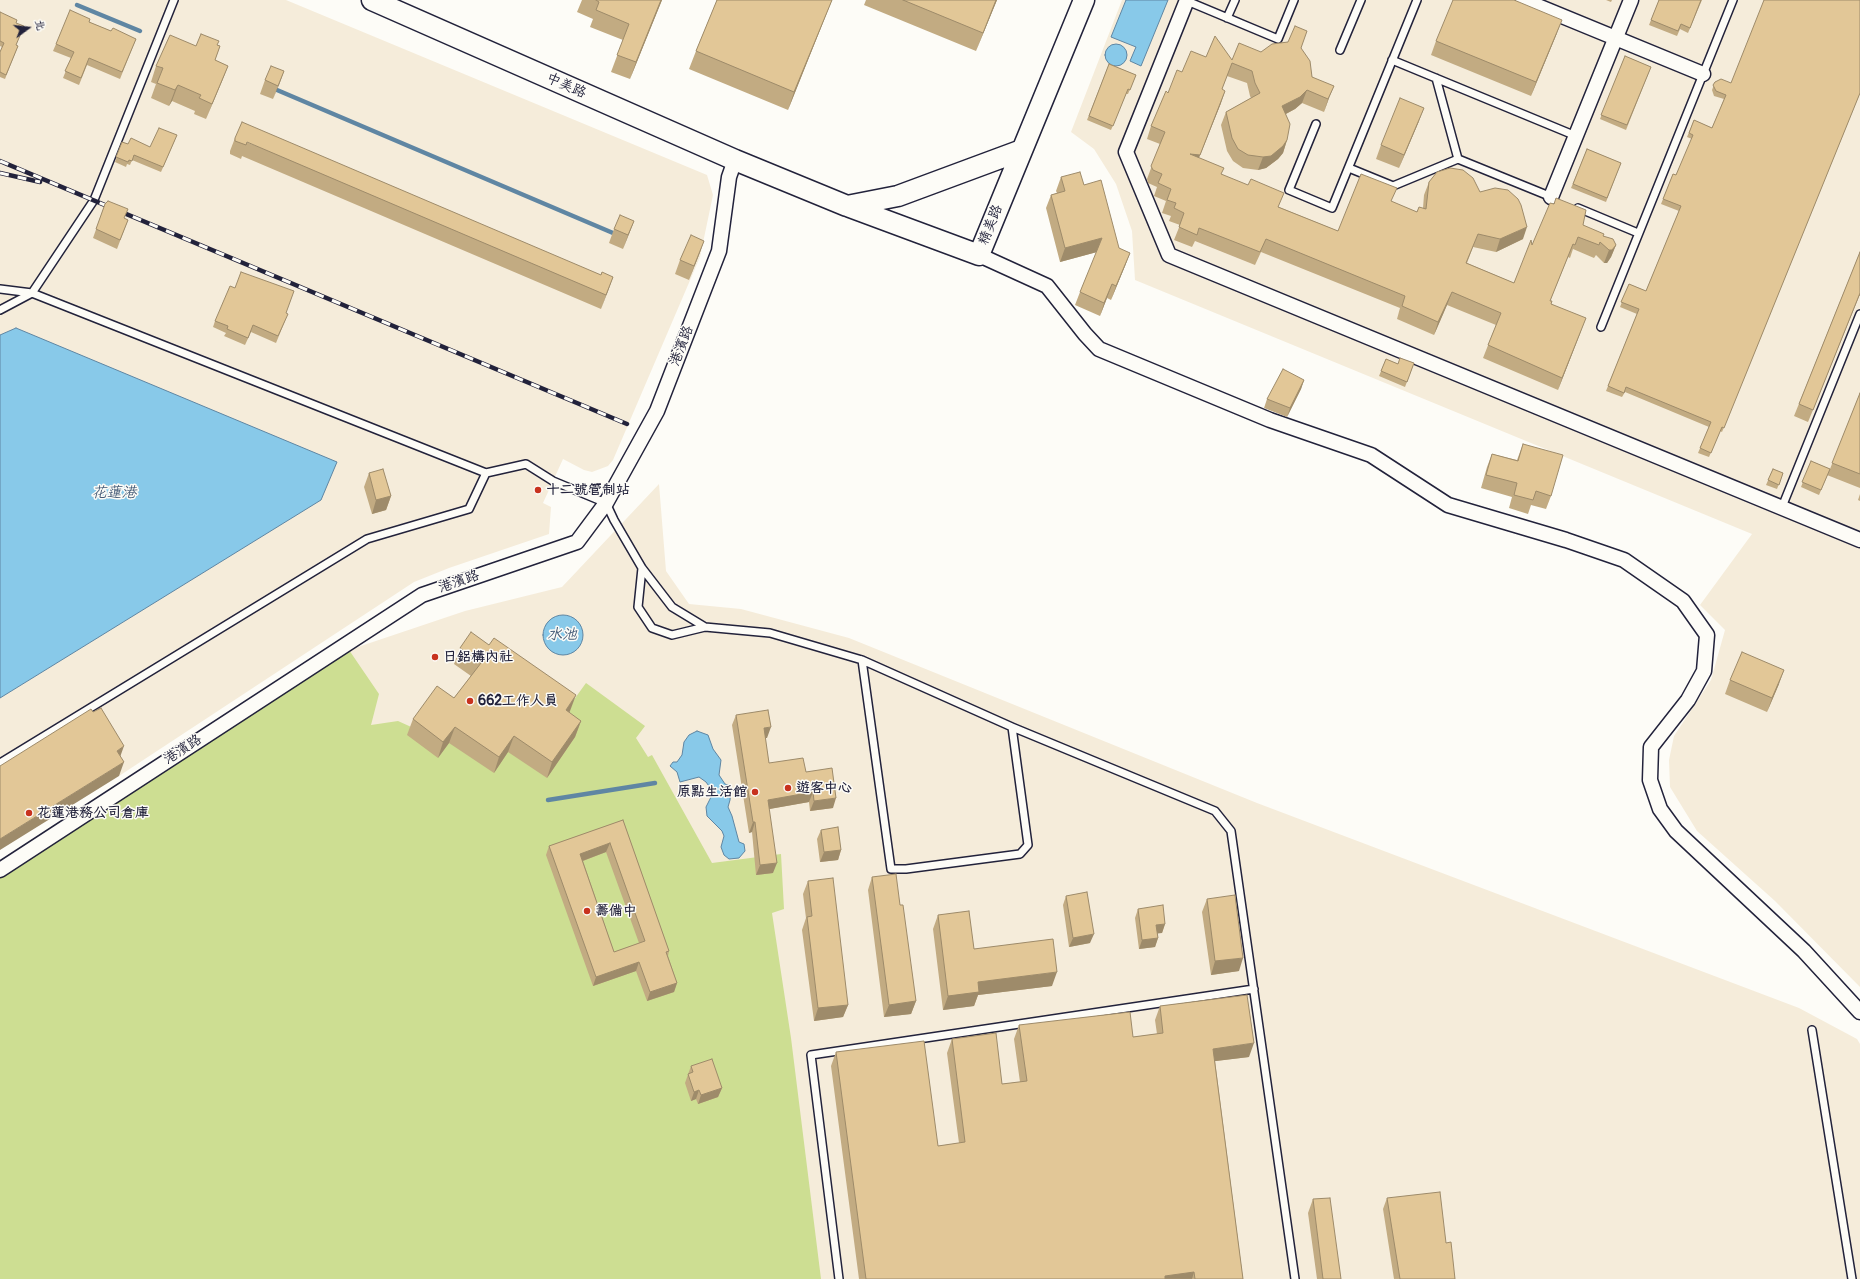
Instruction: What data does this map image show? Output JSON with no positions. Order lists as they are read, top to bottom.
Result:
{
  "streets": {
    "main road": ["中美路", "精美路"],
    "street": ["港濱路"]
  },
  "crossings": [
    ["中美路", "精美路"],
    ["中美路", "港濱路"]
  ],
  "water": ["花蓮港", "水池"],
  "places": [
    "十二號管制站",
    "日鋁構內社",
    "662工作人員",
    "遊客中心",
    "原點生活館",
    "花蓮港務公司倉庫",
    "籌備中"
  ],
  "north": "right"
}
